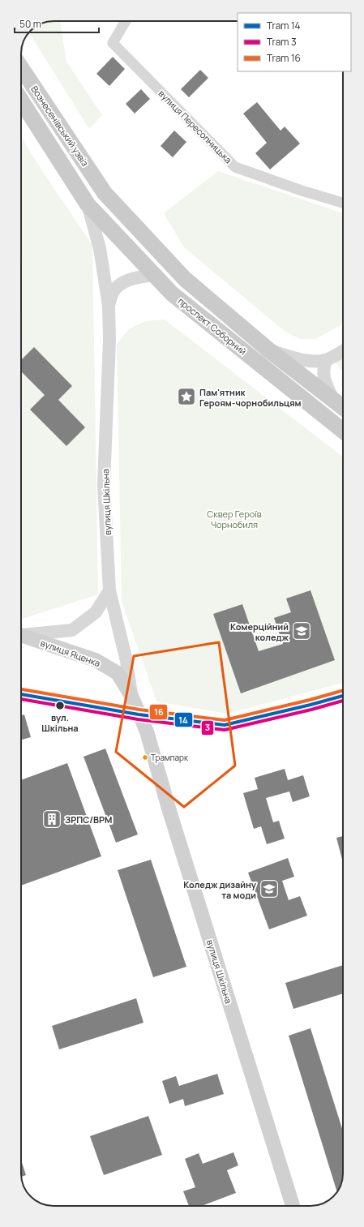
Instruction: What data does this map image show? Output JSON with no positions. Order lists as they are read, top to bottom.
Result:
{
  "streets": {
    "main road": [
      "Вознесенівський узвіз",
      "проспект Соборний",
      "вулиця Шкільна",
      "вулиця Яценка"
    ],
    "street": ["вулиця Пересопницька"]
  },
  "crossings": [
    ["Вознесенівський узвіз", "проспект Соборний"],
    ["Вознесенівський узвіз", "вулиця Шкільна"],
    ["проспект Соборний", "вулиця Шкільна"],
    ["вулиця Шкільна", "вулиця Яценка"]
  ],
  "parks": ["Сквер Героїв Чорнобиля"],
  "places": {
    "place": ["Пам'ятник Героям-чорнобильцям"],
    "school or university": ["Комерційний коледж", "Коледж дизайну та моди"],
    "other": ["вул. Шкільна", "Трампарк"],
    "building": ["ЗРПС/ВРМ"]
  },
  "lines": ["tram line 16", "tram line 14", "tram line 3"],
  "legend": ["Tram 14", "Tram 3", "Tram 16"],
  "scale_bar": "50 m"
}
